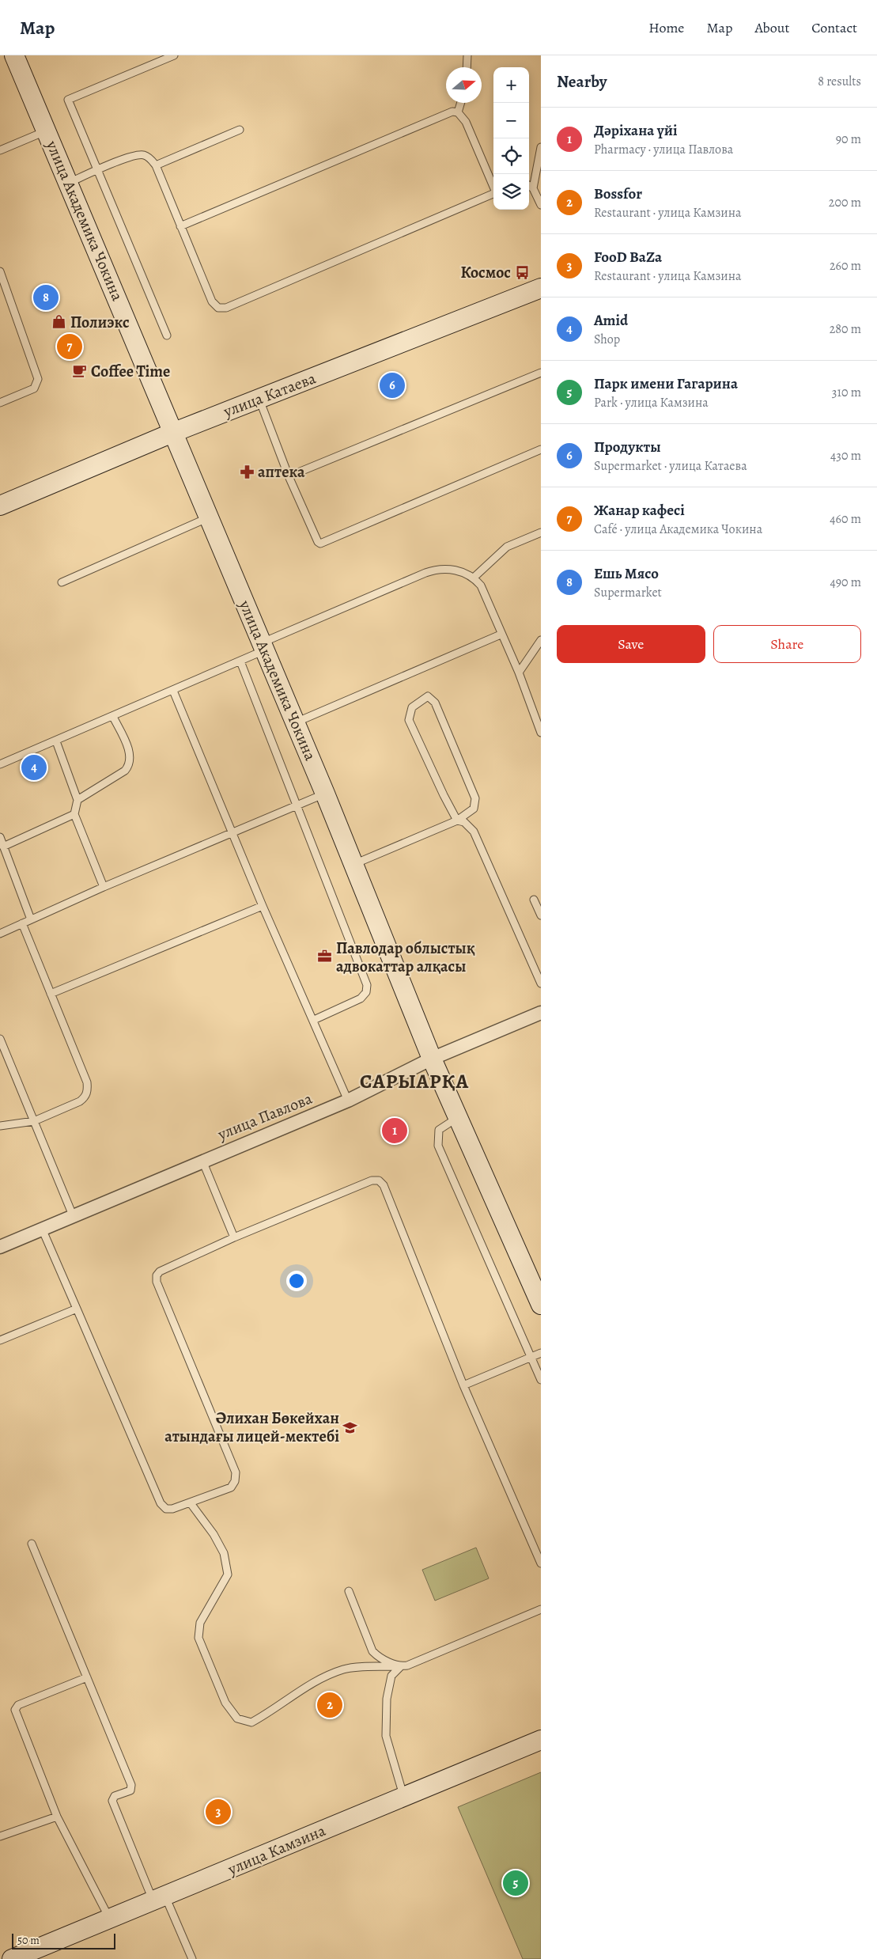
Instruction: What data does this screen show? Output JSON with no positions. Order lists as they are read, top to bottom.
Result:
{
  "streets": {
    "main road": ["улица Академика Чокина", "улица Катаева", "улица Камзина"],
    "street": ["улица Павлова"]
  },
  "crossings": [
    ["улица Академика Чокина", "улица Катаева"],
    ["улица Академика Чокина", "улица Павлова"]
  ],
  "districts": ["САРЫАРҚА"],
  "places": {
    "bus stop": ["Космос"],
    "shop": ["Полиэкс"],
    "cafe": ["Coffee Time"],
    "pharmacy": ["аптека"],
    "office": ["Павлодар облыстық адвокаттар алқасы"],
    "school or university": ["Әлихан Бөкейхан атындағы лицей-мектебі"]
  },
  "scale_bar": "50 m",
  "north": "right",
  "page": {
    "header": "Map",
    "nav": [
      "Home",
      "Map",
      "About",
      "Contact"
    ],
    "heading": ["Nearby", "8 results"],
    "map_buttons": ["+", "−"],
    "list": [
      {
        "mark": "1",
        "name": "Дәріхана үйі",
        "note": "Pharmacy · улица Павлова",
        "value": "90 m"
      },
      {
        "mark": "2",
        "name": "Bossfor",
        "note": "Restaurant · улица Камзина",
        "value": "200 m"
      },
      {
        "mark": "3",
        "name": "FooD BaZa",
        "note": "Restaurant · улица Камзина",
        "value": "260 m"
      },
      {
        "mark": "4",
        "name": "Amid",
        "note": "Shop",
        "value": "280 m"
      },
      {
        "mark": "5",
        "name": "Парк имени Гагарина",
        "note": "Park · улица Камзина",
        "value": "310 m"
      },
      {
        "mark": "6",
        "name": "Продукты",
        "note": "Supermarket · улица Катаева",
        "value": "430 m"
      },
      {
        "mark": "7",
        "name": "Жанар кафесі",
        "note": "Café · улица Академика Чокина",
        "value": "460 m"
      },
      {
        "mark": "8",
        "name": "Ешь Мясо",
        "note": "Supermarket",
        "value": "490 m"
      }
    ],
    "pins": [
      "8",
      "7",
      "6",
      "4",
      "1",
      "2",
      "3",
      "5"
    ],
    "buttons": ["Save", "Share"],
    "scale": "50 m"
  }
}
